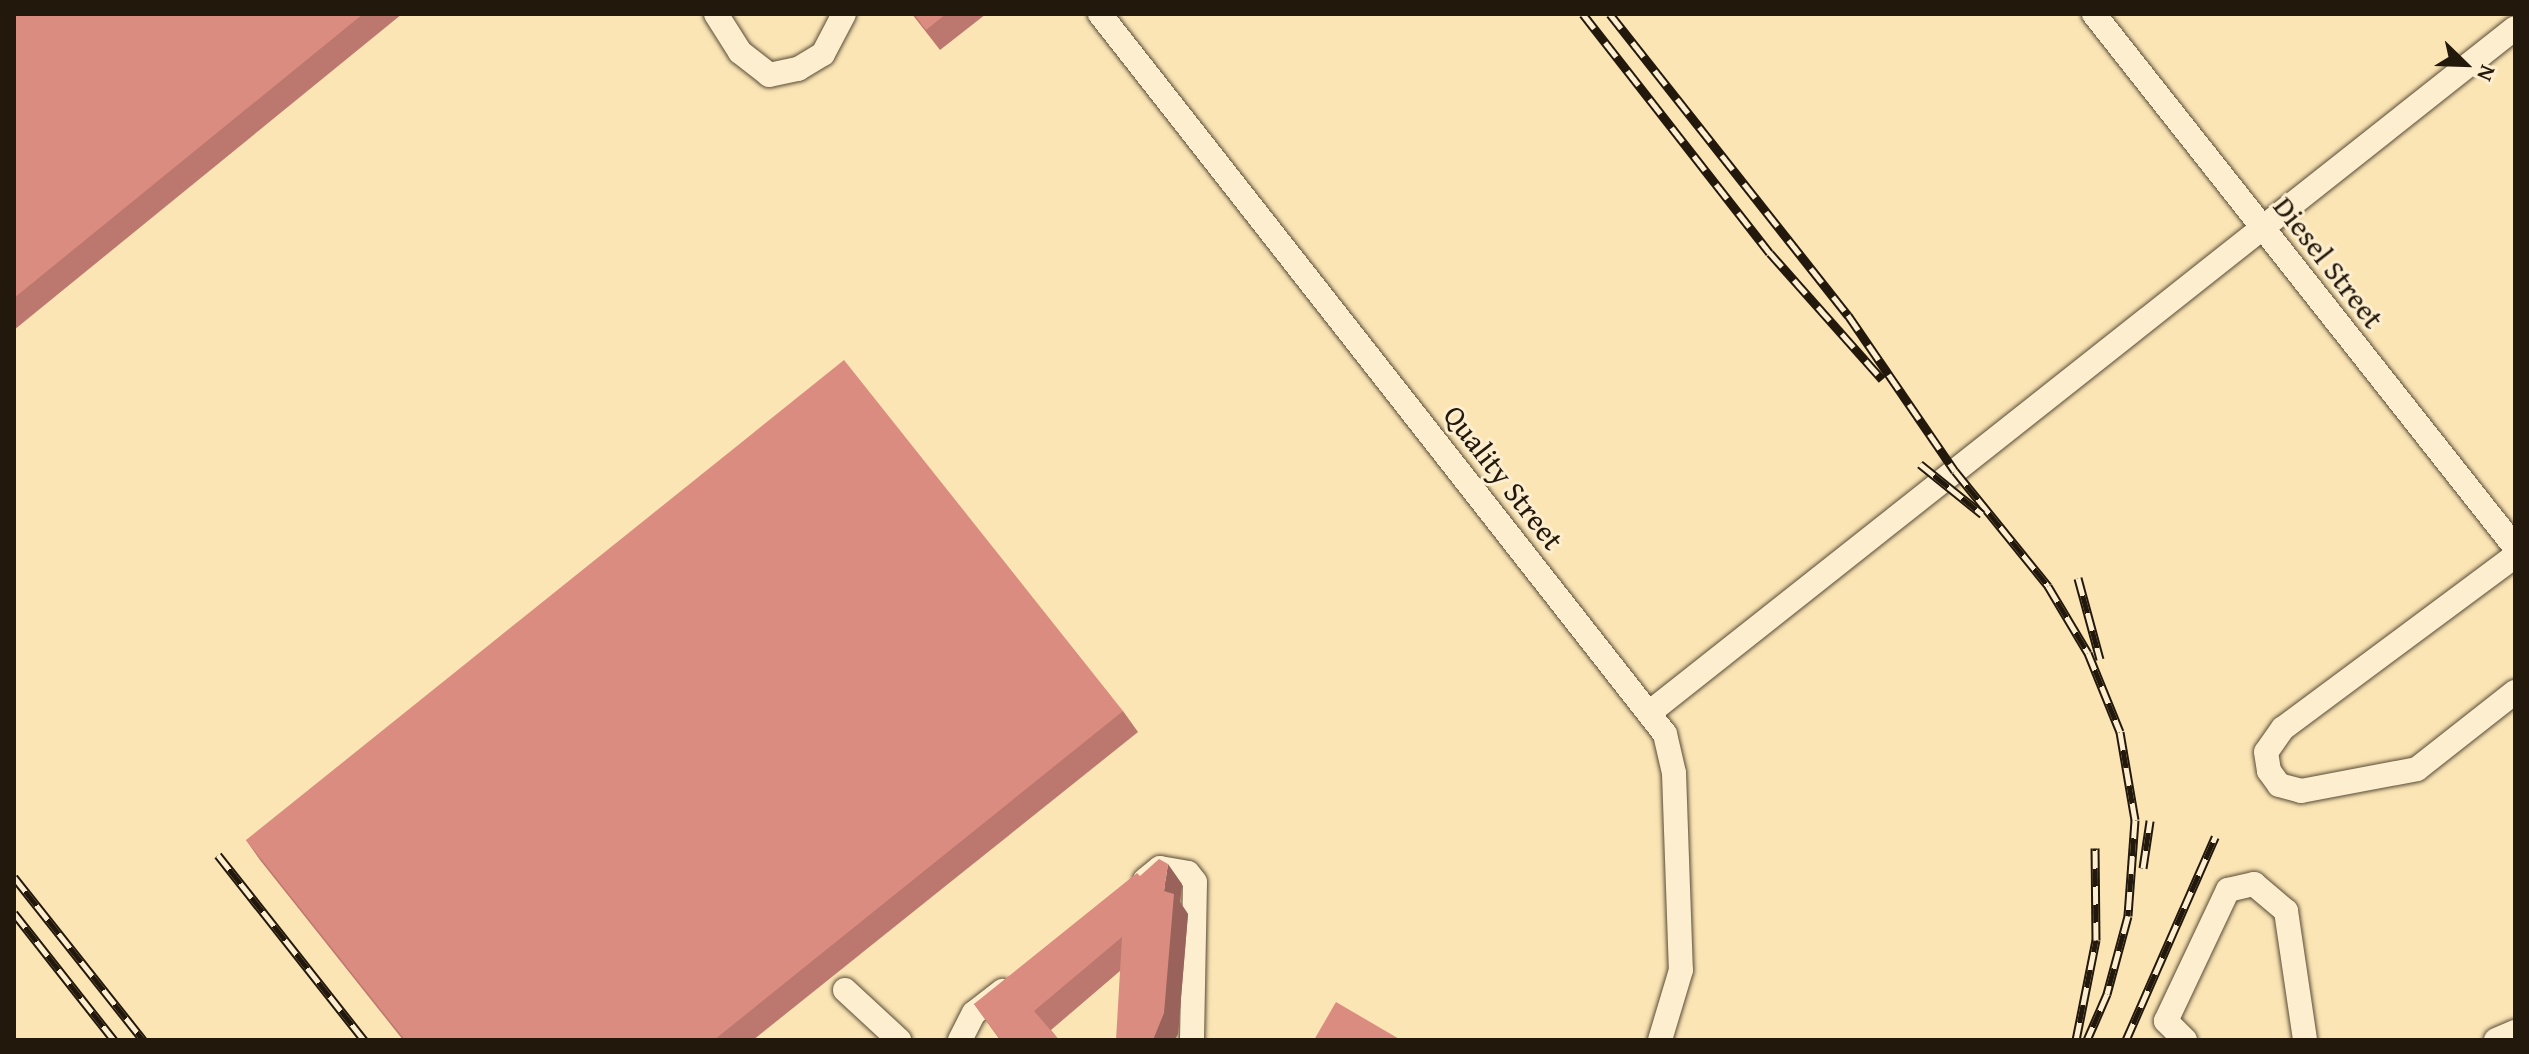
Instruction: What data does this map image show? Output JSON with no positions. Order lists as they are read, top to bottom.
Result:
{
  "streets": {
    "street": ["Diesel Street", "Quality Street"]
  },
  "north": "bottom right"
}
